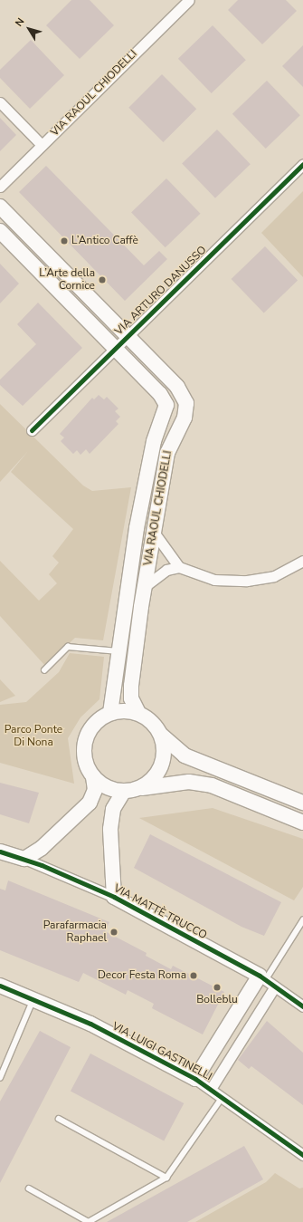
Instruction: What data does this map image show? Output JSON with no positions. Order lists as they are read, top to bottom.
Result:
{
  "streets": {
    "main road": ["VIA RAOUL CHIODELLI", "VIA MATTÈ TRUCCO", "VIA LUIGI GASTINELLI"],
    "street": ["VIA ARTURO DANUSSO"]
  },
  "crossings": [
    ["VIA RAOUL CHIODELLI", "VIA ARTURO DANUSSO"]
  ],
  "parks": ["Parco Ponte Di Nona"],
  "places": [
    "L’Antico Caffè",
    "L’Arte della Cornice",
    "Parafarmacia Raphael",
    "Decor Festa Roma",
    "Bolleblu"
  ],
  "north": "top left"
}
